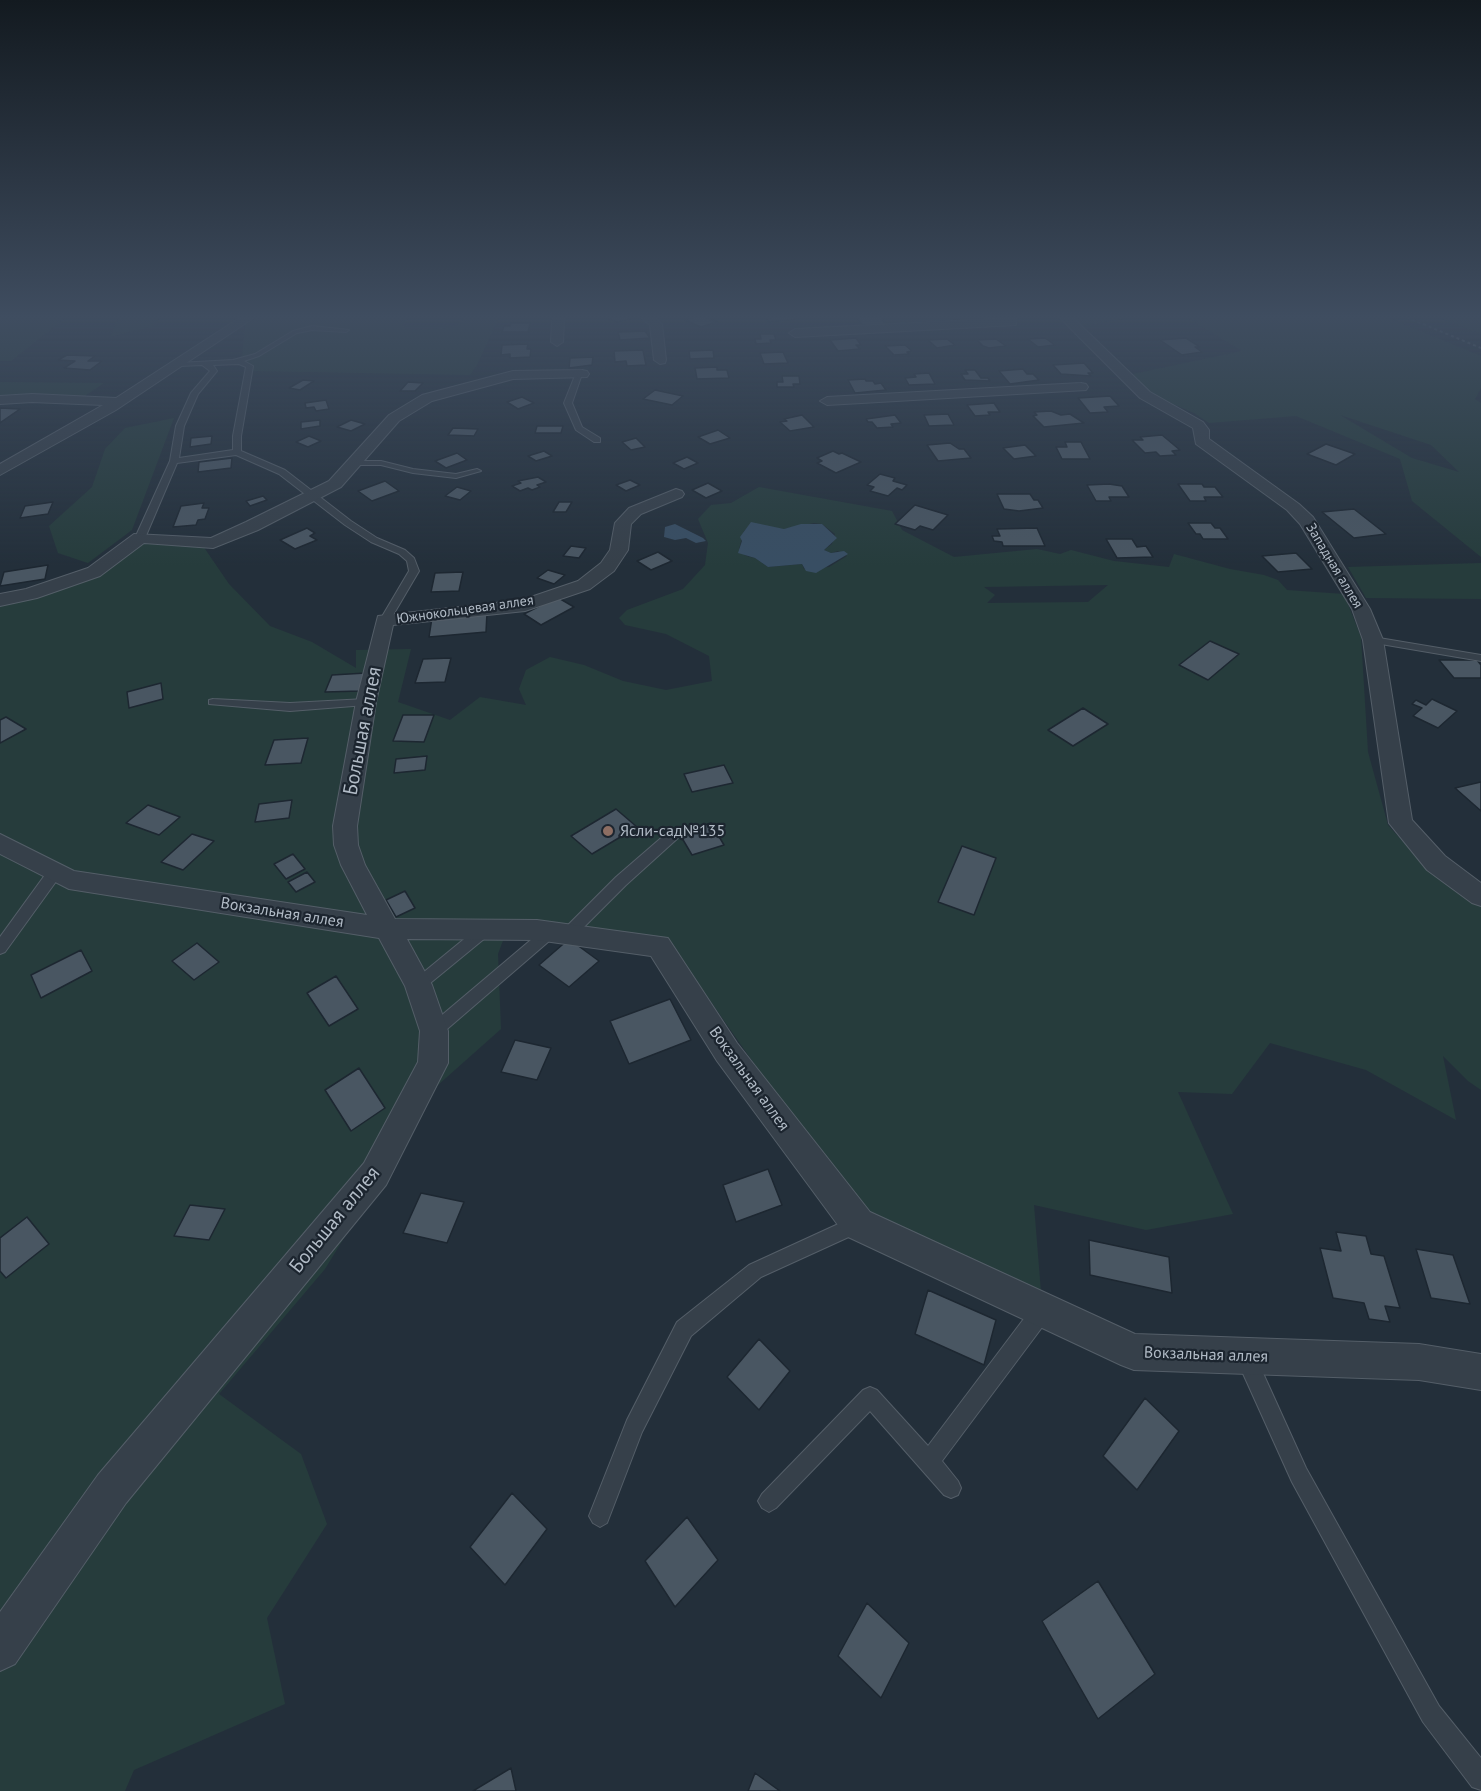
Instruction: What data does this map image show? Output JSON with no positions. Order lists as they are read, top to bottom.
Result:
{
  "streets": {
    "street": [
      "Западная аллея",
      "Южнокольцевая аллея",
      "Большая аллея",
      "Вокзальная аллея"
    ]
  },
  "crossings": [
    ["Южнокольцевая аллея", "Большая аллея"],
    ["Большая аллея", "Вокзальная аллея"]
  ],
  "places": ["Ясли-сад№135"]
}
